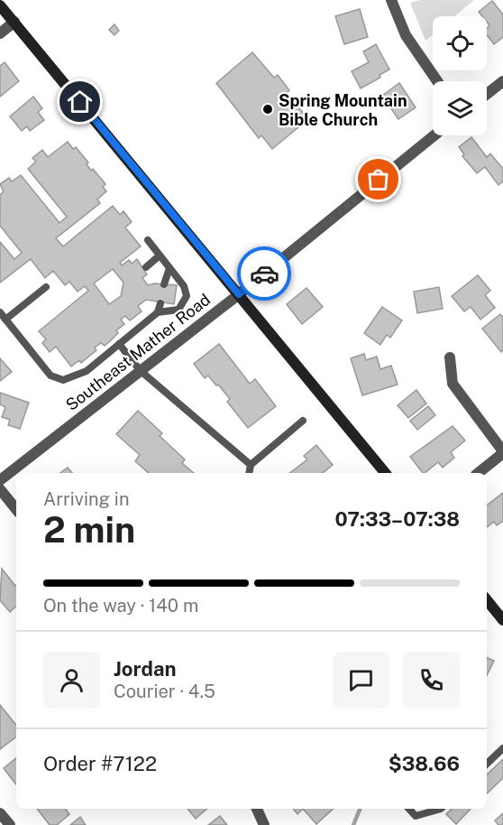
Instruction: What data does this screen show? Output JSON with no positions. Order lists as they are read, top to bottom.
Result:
{
  "streets": {
    "street": ["Southeast Mather Road"]
  },
  "places": ["Spring Mountain Bible Church"],
  "page": {
    "heading": ["2 min", "Arriving in", "07:33–07:38"],
    "panel": [
      "Jordan",
      "Courier · 4.5",
      "Order #7122",
      "$38.66"
    ],
    "bar": "On the way · 140 m"
  }
}
